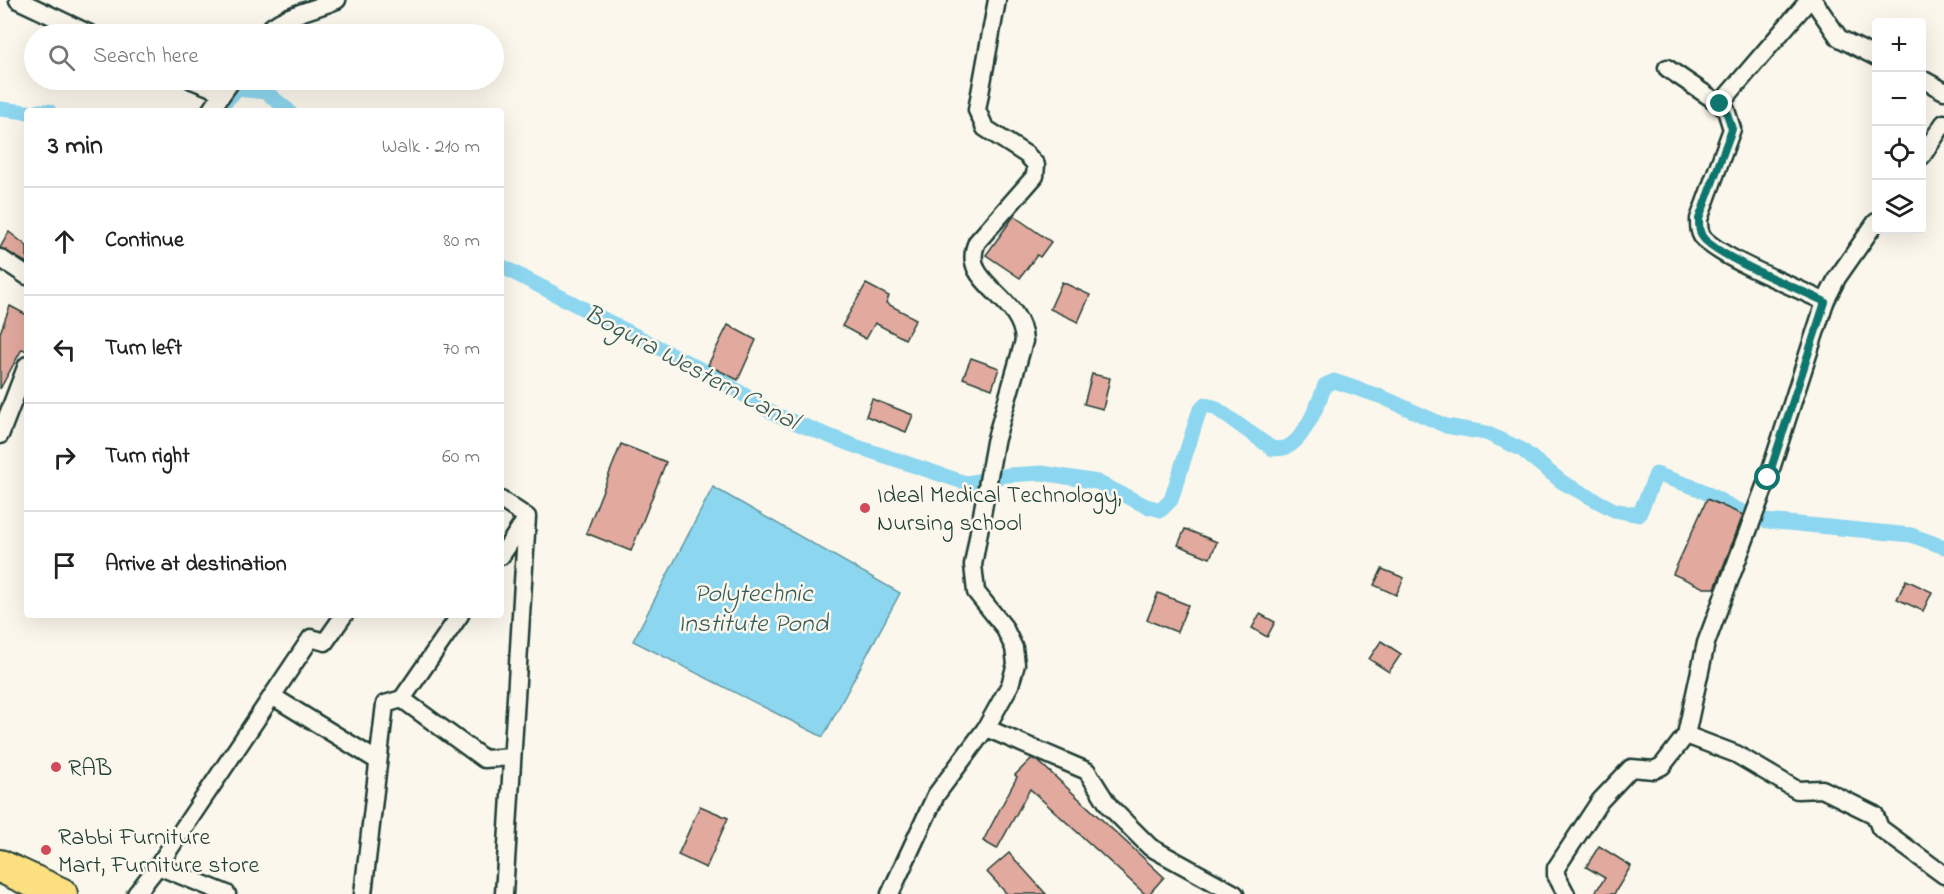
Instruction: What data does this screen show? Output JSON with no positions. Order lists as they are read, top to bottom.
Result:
{
  "water": ["Bogura Western Canal", "Polytechnic Institute Pond"],
  "places": ["Ideal Medical Technology, Nursing school", "RAB", "Rabbi Furniture Mart, Furniture store"],
  "page": {
    "map_buttons": ["+", "−"],
    "search": "Search here",
    "heading": ["3 min", "Walk · 210 m"],
    "list": [
      ["Continue", "80 m"],
      ["Turn left", "70 m"],
      ["Turn right", "60 m"],
      "Arrive at destination"
    ]
  }
}
